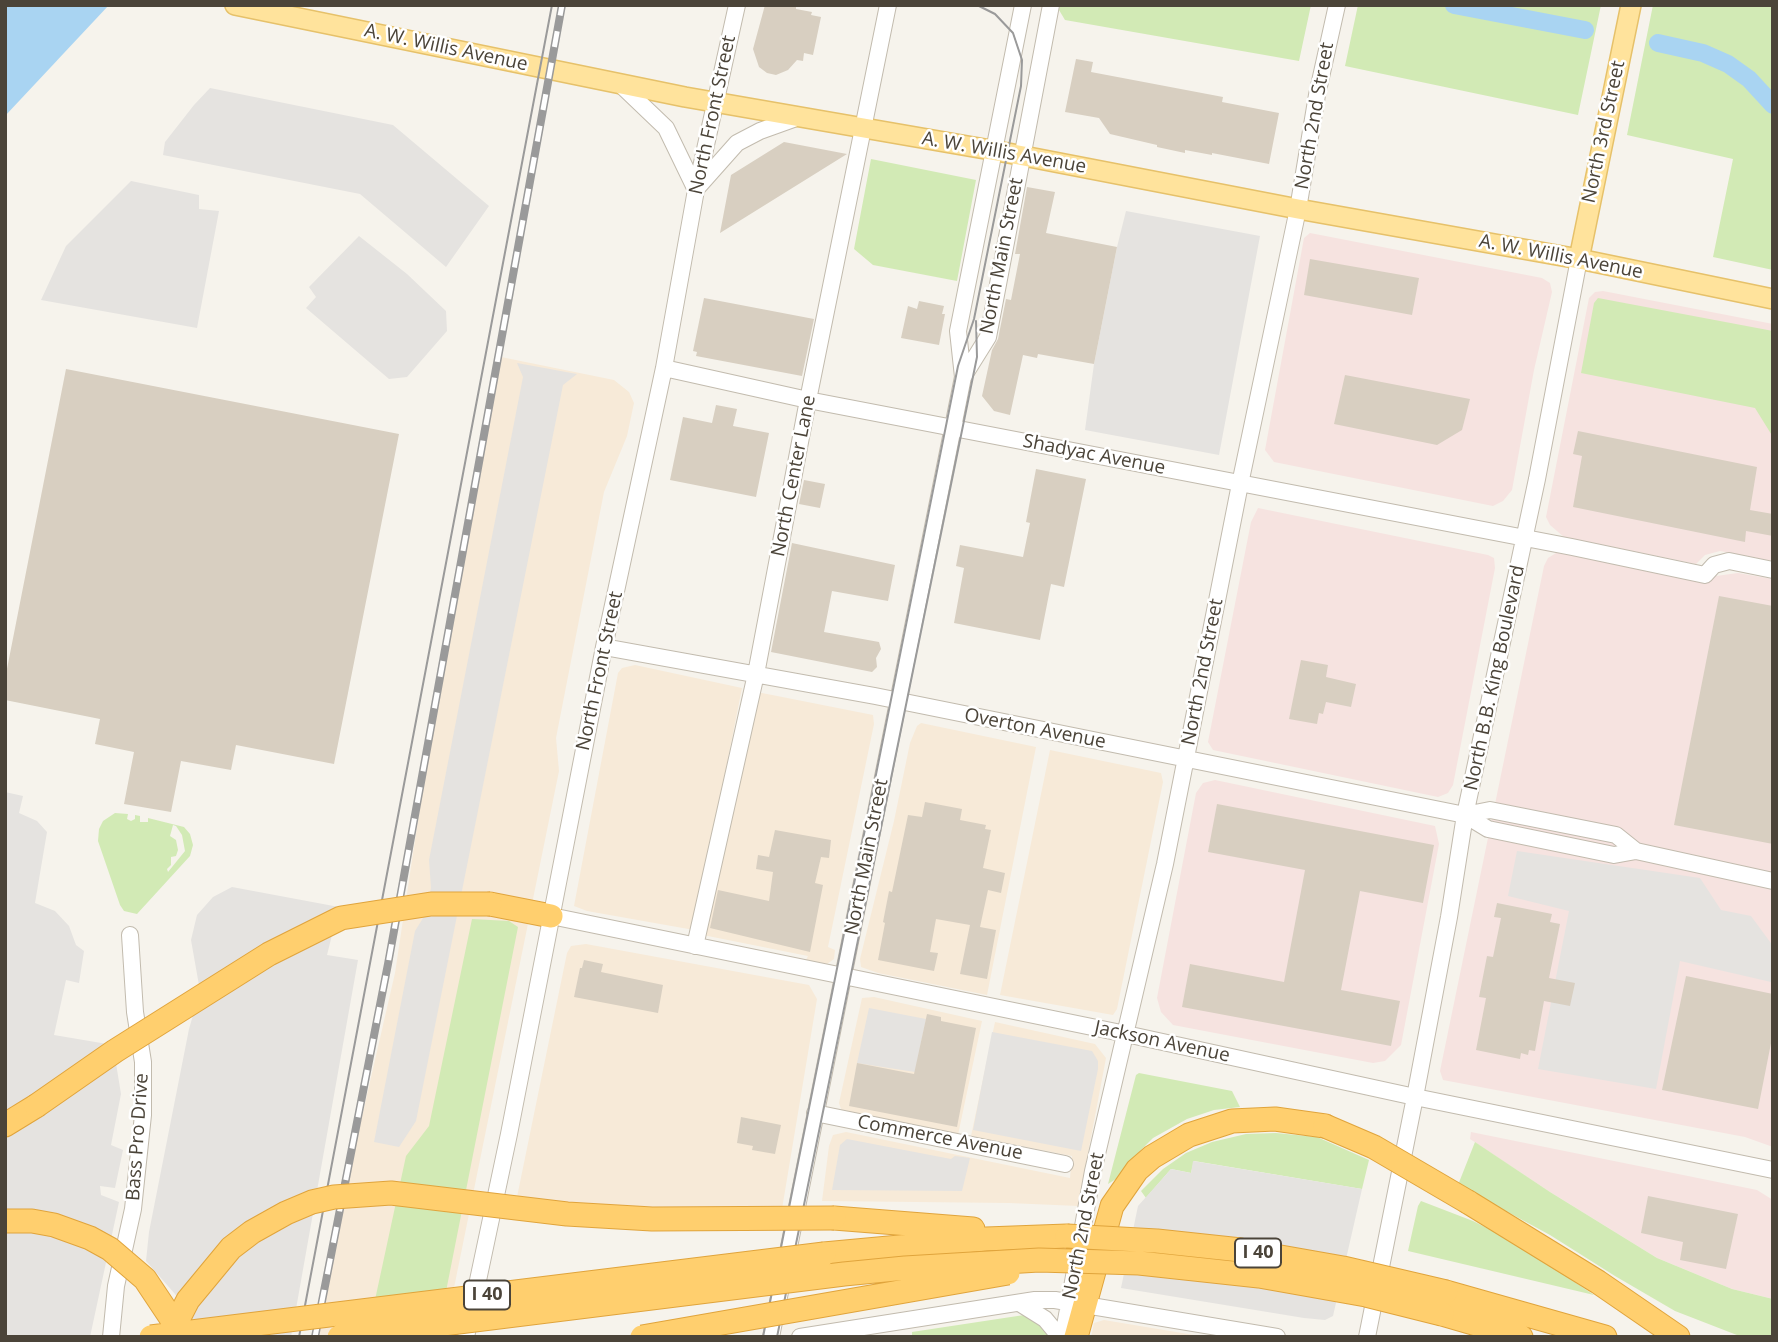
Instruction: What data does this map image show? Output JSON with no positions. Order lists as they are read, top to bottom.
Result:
{
  "streets": {
    "highway": ["I 40"],
    "main road": ["A. W. Willis Avenue", "North 3rd Street"],
    "street": [
      "North Front Street",
      "North 2nd Street",
      "North Main Street",
      "Shadyac Avenue",
      "North Center Lane",
      "North B.B. King Boulevard",
      "Overton Avenue",
      "Jackson Avenue",
      "Bass Pro Drive",
      "Commerce Avenue"
    ]
  },
  "crossings": [
    ["A. W. Willis Avenue", "North Front Street"],
    ["A. W. Willis Avenue", "North 2nd Street"],
    ["A. W. Willis Avenue", "North 3rd Street"],
    ["A. W. Willis Avenue", "North Main Street"],
    ["A. W. Willis Avenue", "North Center Lane"],
    ["A. W. Willis Avenue", "North B.B. King Boulevard"],
    ["North Front Street", "Shadyac Avenue"],
    ["North Front Street", "Overton Avenue"],
    ["North Front Street", "Jackson Avenue"],
    ["North 2nd Street", "Shadyac Avenue"],
    ["North 2nd Street", "Overton Avenue"],
    ["North 2nd Street", "Jackson Avenue"],
    ["North 3rd Street", "North B.B. King Boulevard"],
    ["North Main Street", "Shadyac Avenue"],
    ["North Main Street", "Overton Avenue"],
    ["North Main Street", "Jackson Avenue"],
    ["North Main Street", "Commerce Avenue"],
    ["Shadyac Avenue", "North Center Lane"],
    ["Shadyac Avenue", "North B.B. King Boulevard"],
    ["North Center Lane", "Overton Avenue"],
    ["North Center Lane", "Jackson Avenue"],
    ["North B.B. King Boulevard", "Overton Avenue"],
    ["North B.B. King Boulevard", "Jackson Avenue"]
  ]
}
